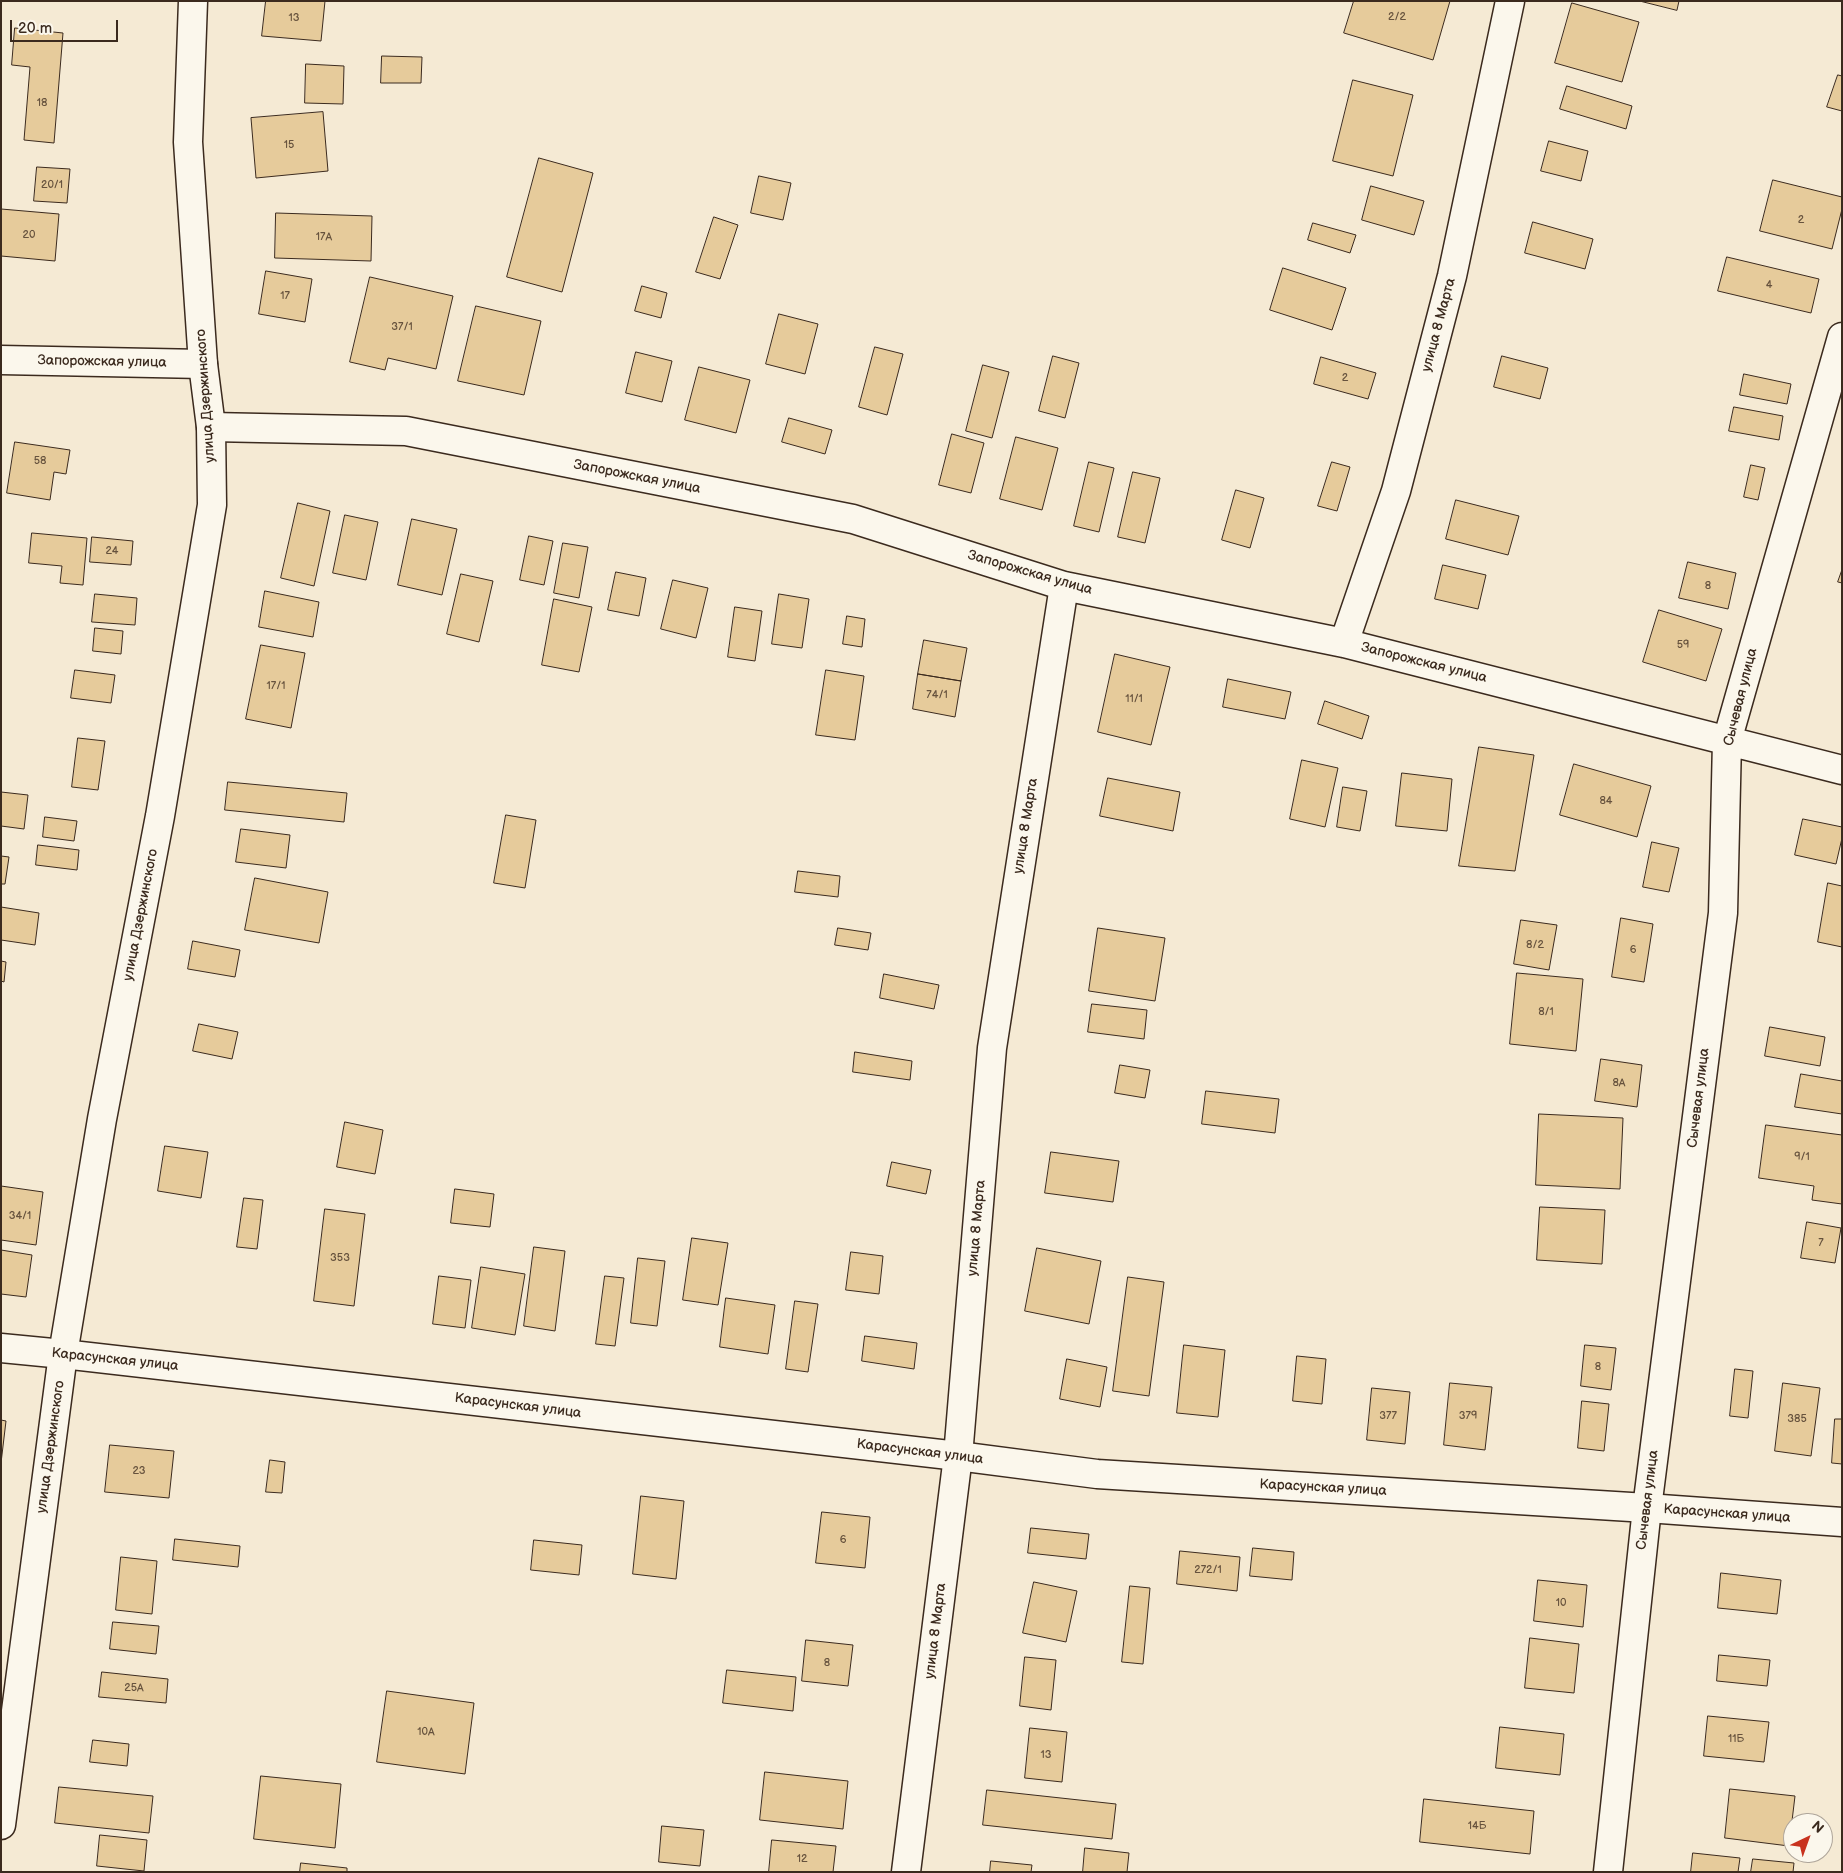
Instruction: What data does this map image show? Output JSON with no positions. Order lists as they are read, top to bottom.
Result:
{
  "streets": {
    "street": [
      "улица 8 Марта",
      "Запорожская улица",
      "улица Дзержинского",
      "Сычевая улица",
      "Карасунская улица"
    ]
  },
  "crossings": [
    ["улица 8 Марта", "Запорожская улица"],
    ["улица 8 Марта", "Карасунская улица"],
    ["Запорожская улица", "улица Дзержинского"],
    ["Запорожская улица", "Сычевая улица"],
    ["улица Дзержинского", "Карасунская улица"],
    ["Сычевая улица", "Карасунская улица"]
  ],
  "house_numbers": [
    "2/2",
    "13",
    "18",
    "15",
    "20/1",
    "2",
    "20",
    "17А",
    "4",
    "17",
    "37/1",
    "2",
    "58",
    "24",
    "8",
    "59",
    "17/1",
    "74/1",
    "11/1",
    "84",
    "8/2",
    "6",
    "8/1",
    "8А",
    "9/1",
    "34/1",
    "7",
    "353",
    "8",
    "377",
    "379",
    "385",
    "23",
    "6",
    "272/1",
    "10",
    "8",
    "25А",
    "10А",
    "11Б",
    "13",
    "14Б",
    "12"
  ],
  "scale_bar": "20 m",
  "north": "top right"
}
